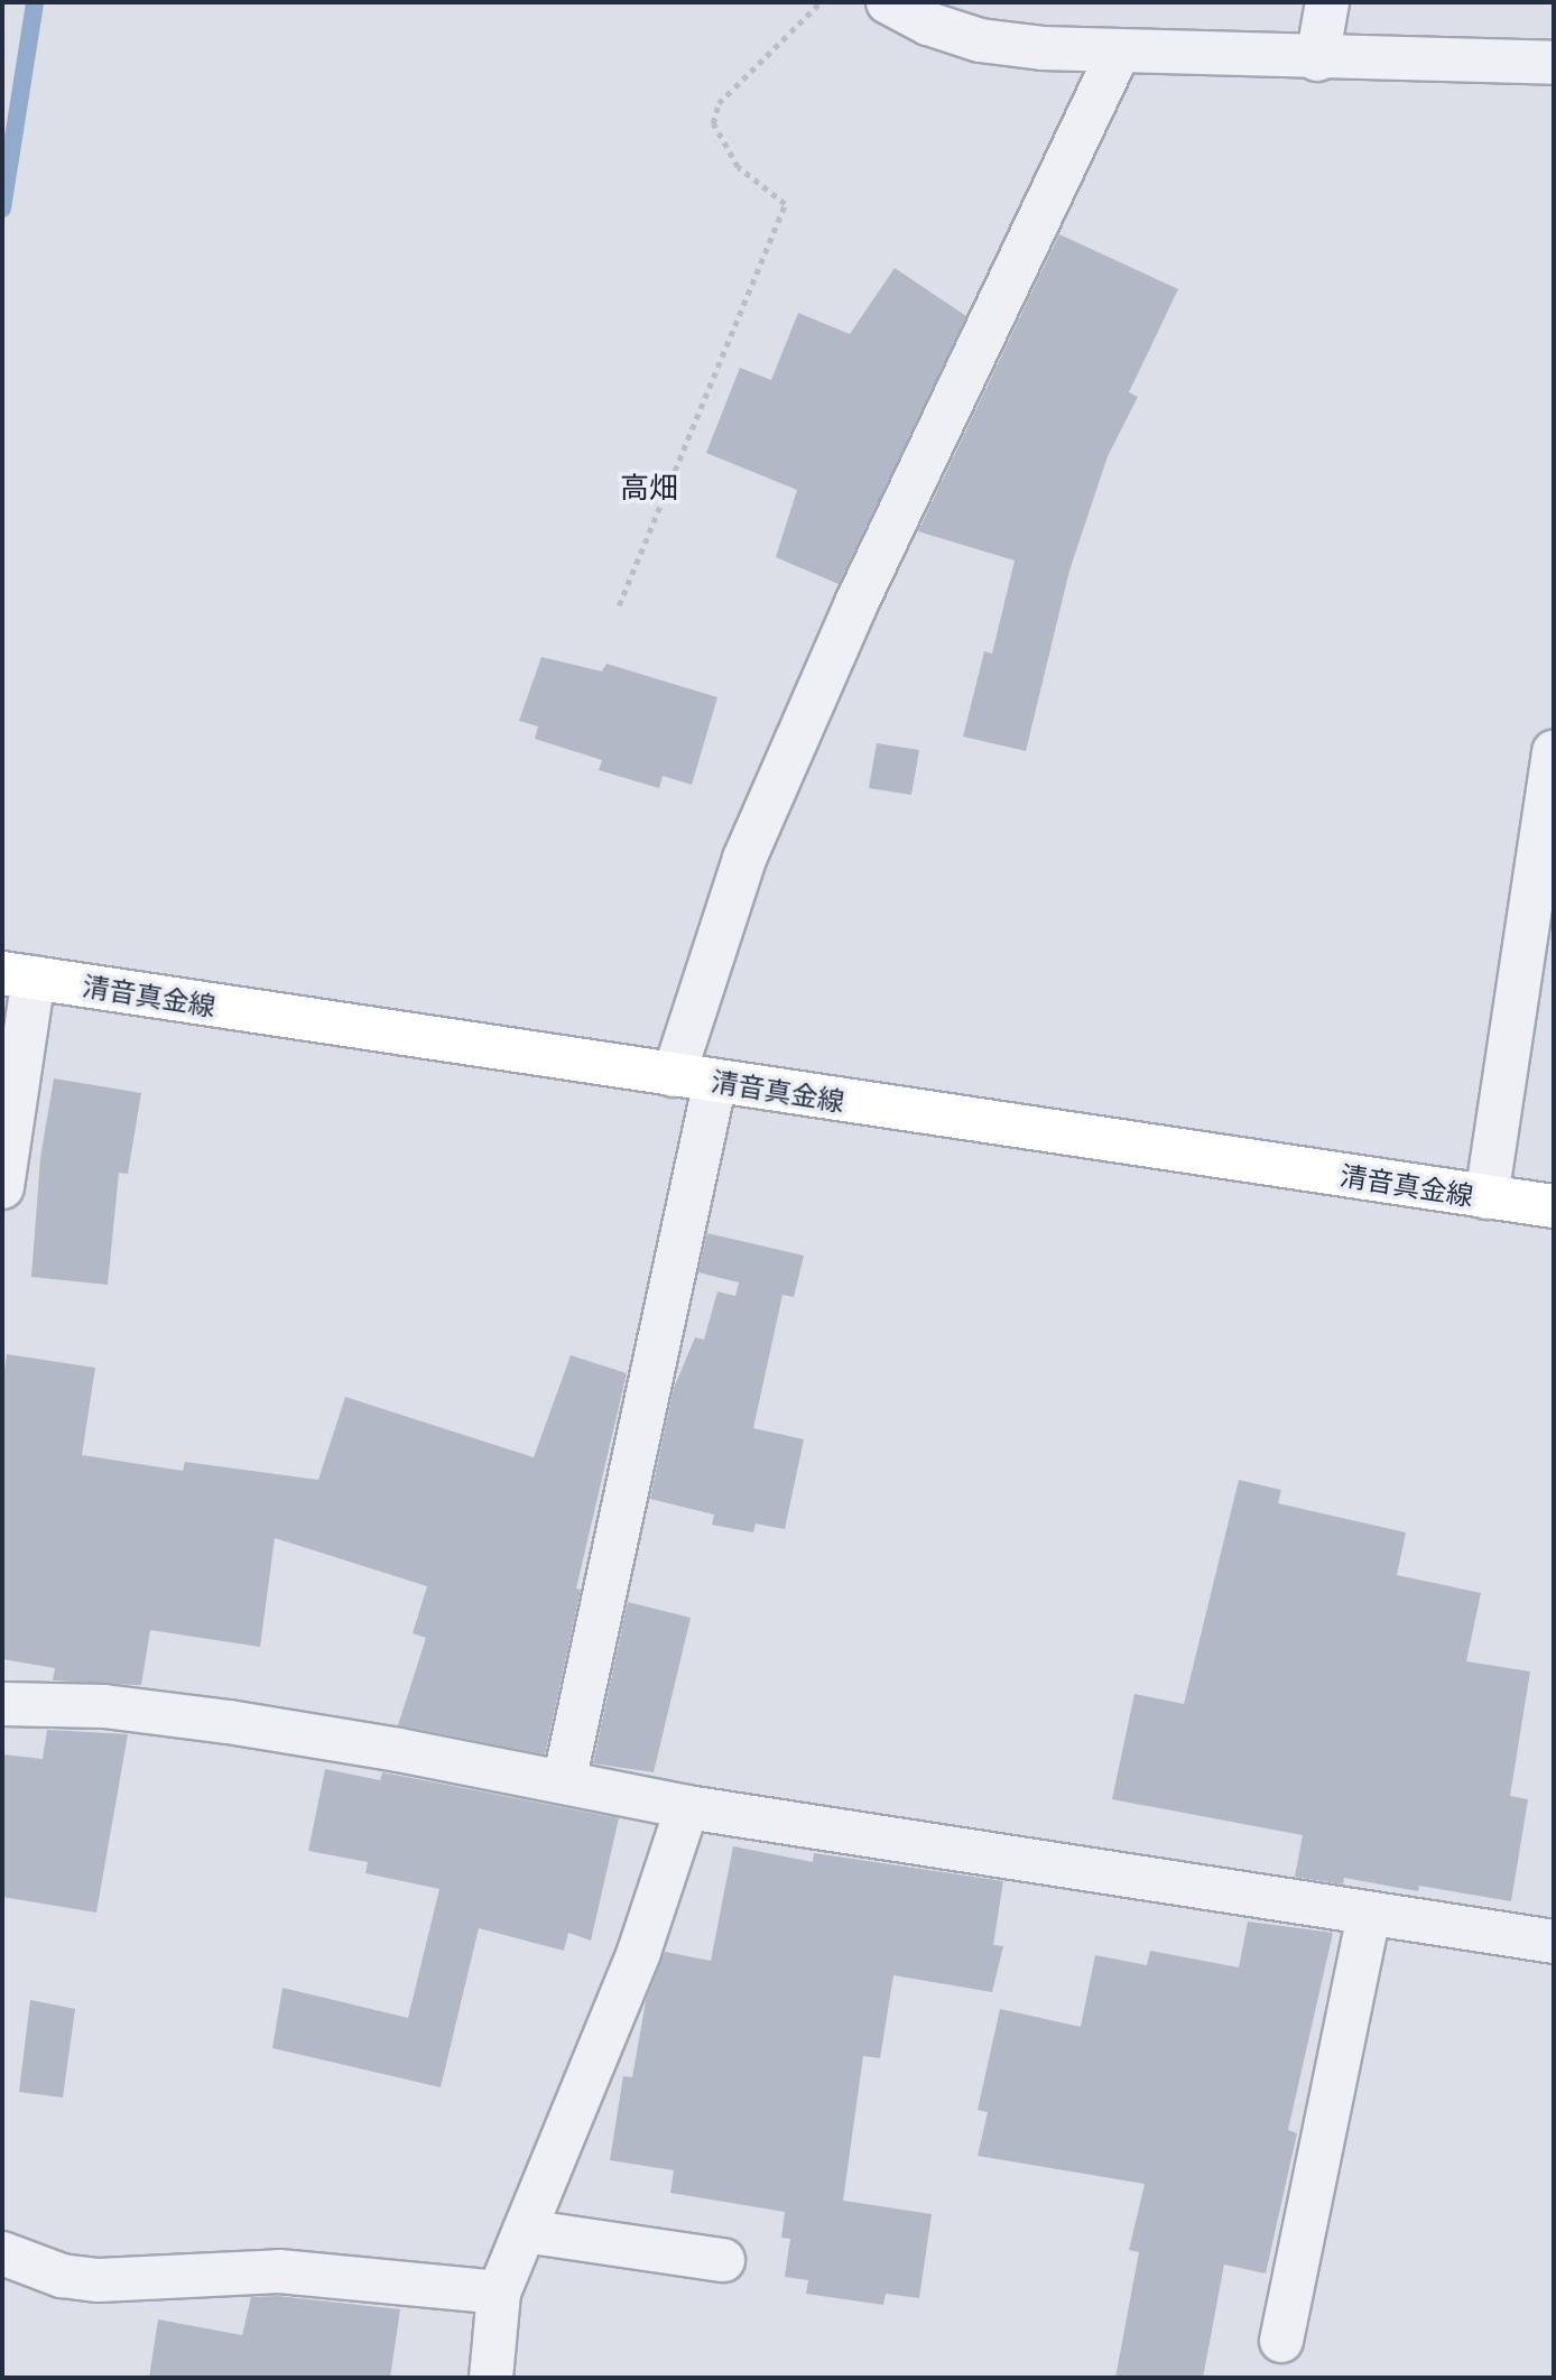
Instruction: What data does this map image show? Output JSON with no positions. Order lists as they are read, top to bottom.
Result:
{
  "streets": {
    "main road": ["清音真金線"]
  },
  "districts": ["高畑"]
}
